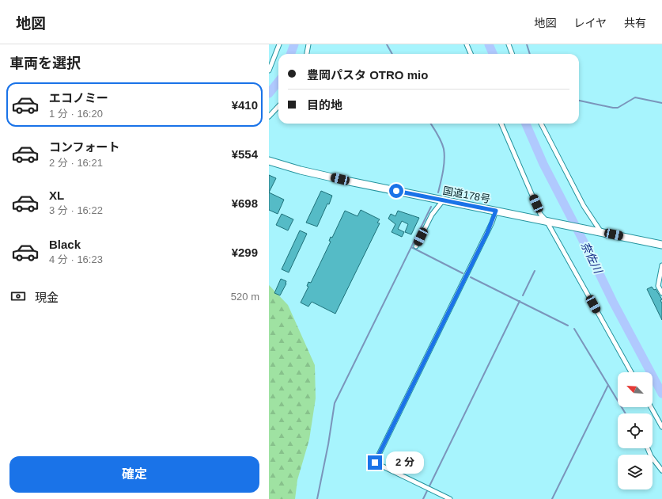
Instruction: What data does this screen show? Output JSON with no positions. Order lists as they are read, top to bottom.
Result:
{
  "streets": {
    "highway": ["国道178号"]
  },
  "water": ["奈佐川"],
  "north": "top left",
  "page": {
    "header": "地図",
    "nav": ["地図", "レイヤ", "共有"],
    "heading": "車両を選択",
    "banner": ["豊岡パスタ OTRO mio", "目的地"],
    "list": [
      {
        "name": "エコノミー",
        "note": "1 分 · 16:20",
        "value": "¥410"
      },
      {
        "name": "コンフォート",
        "note": "2 分 · 16:21",
        "value": "¥554"
      },
      {
        "name": "XL",
        "note": "3 分 · 16:22",
        "value": "¥698"
      },
      {
        "name": "Black",
        "note": "4 分 · 16:23",
        "value": "¥299"
      }
    ],
    "pay": ["現金", "520 m"],
    "buttons": "確定",
    "bubble": "2 分"
  }
}
